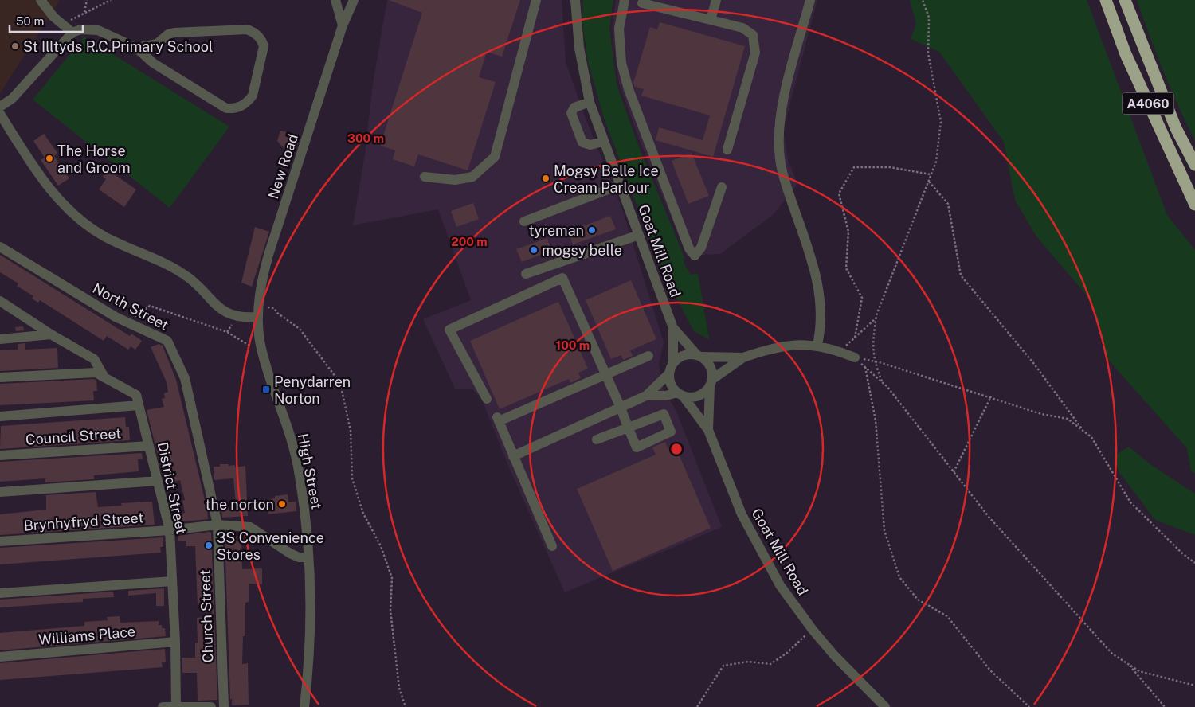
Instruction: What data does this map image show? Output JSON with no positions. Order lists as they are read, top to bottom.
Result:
{
  "streets": {
    "highway": ["A4060"],
    "street": [
      "New Road",
      "Goat Mill Road",
      "North Street",
      "Council Street",
      "High Street",
      "District Street",
      "Brynhyfryd Street",
      "Church Street",
      "Williams Place"
    ]
  },
  "crossings": [
    ["New Road", "High Street"],
    ["North Street", "Brynhyfryd Street"],
    ["North Street", "Church Street"],
    ["Council Street", "District Street"],
    ["High Street", "Brynhyfryd Street"],
    ["District Street", "Brynhyfryd Street"],
    ["District Street", "Williams Place"],
    ["Brynhyfryd Street", "Church Street"]
  ],
  "places": {
    "other": [
      "St Illtyds R.C.Primary School",
      "The Horse and Groom",
      "Mogsy Belle Ice Cream Parlour",
      "tyreman",
      "mogsy belle",
      "the norton",
      "3S Convenience Stores"
    ],
    "transit": ["Penydarren Norton"]
  },
  "scale_bar": "50 m",
  "rings": ["300 m", "200 m", "100 m"]
}
